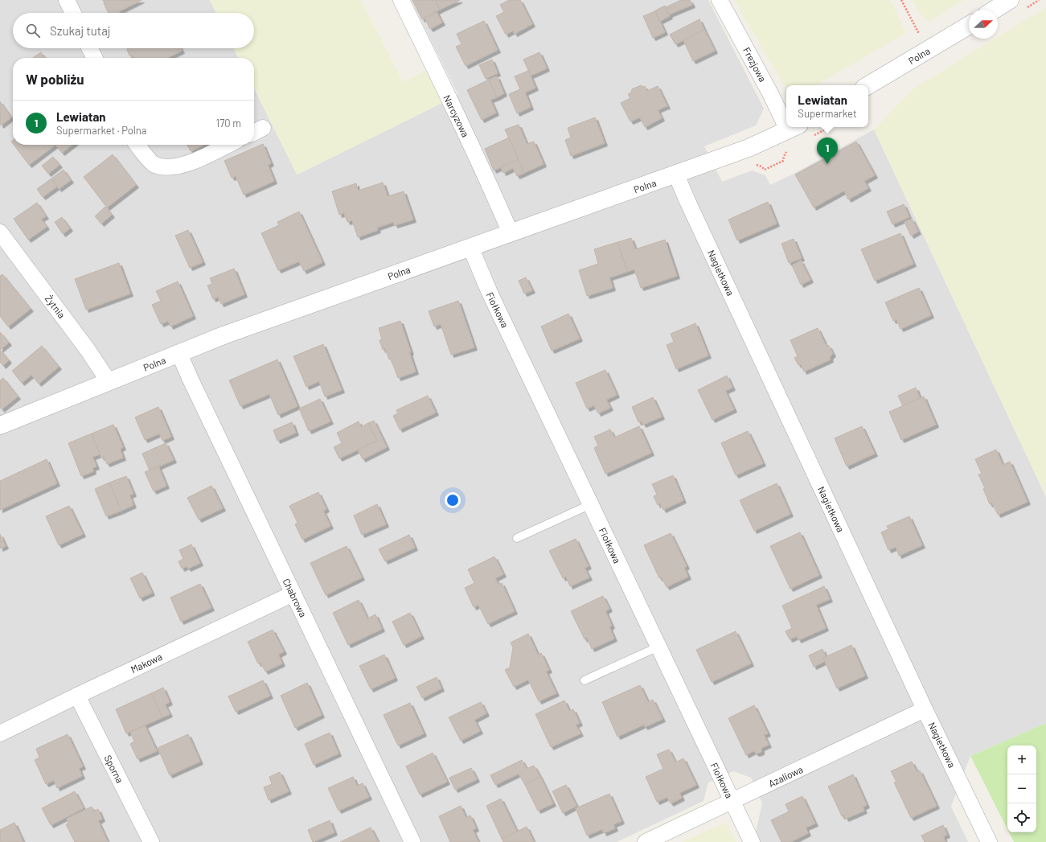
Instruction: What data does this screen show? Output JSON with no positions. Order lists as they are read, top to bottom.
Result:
{
  "streets": {
    "street": [
      "Polna",
      "Frezjowa",
      "Narcyzowa",
      "Nagietkowa",
      "Żytnia",
      "Fiołkowa",
      "Chabrowa",
      "Makowa",
      "Sporna",
      "Azaliowa"
    ]
  },
  "crossings": [
    ["Polna", "Narcyzowa"],
    ["Polna", "Nagietkowa"],
    ["Polna", "Żytnia"],
    ["Polna", "Fiołkowa"],
    ["Polna", "Chabrowa"],
    ["Nagietkowa", "Azaliowa"],
    ["Fiołkowa", "Azaliowa"],
    ["Chabrowa", "Makowa"],
    ["Makowa", "Sporna"]
  ],
  "north": "right",
  "page": {
    "search": "Szukaj tutaj",
    "heading": "W pobliżu",
    "popup": ["Lewiatan", "Supermarket"],
    "list": [
      {
        "mark": "1",
        "name": "Lewiatan",
        "note": "Supermarket · Polna",
        "value": "170 m"
      }
    ],
    "pins": "1",
    "map_buttons": ["+", "−"]
  }
}
